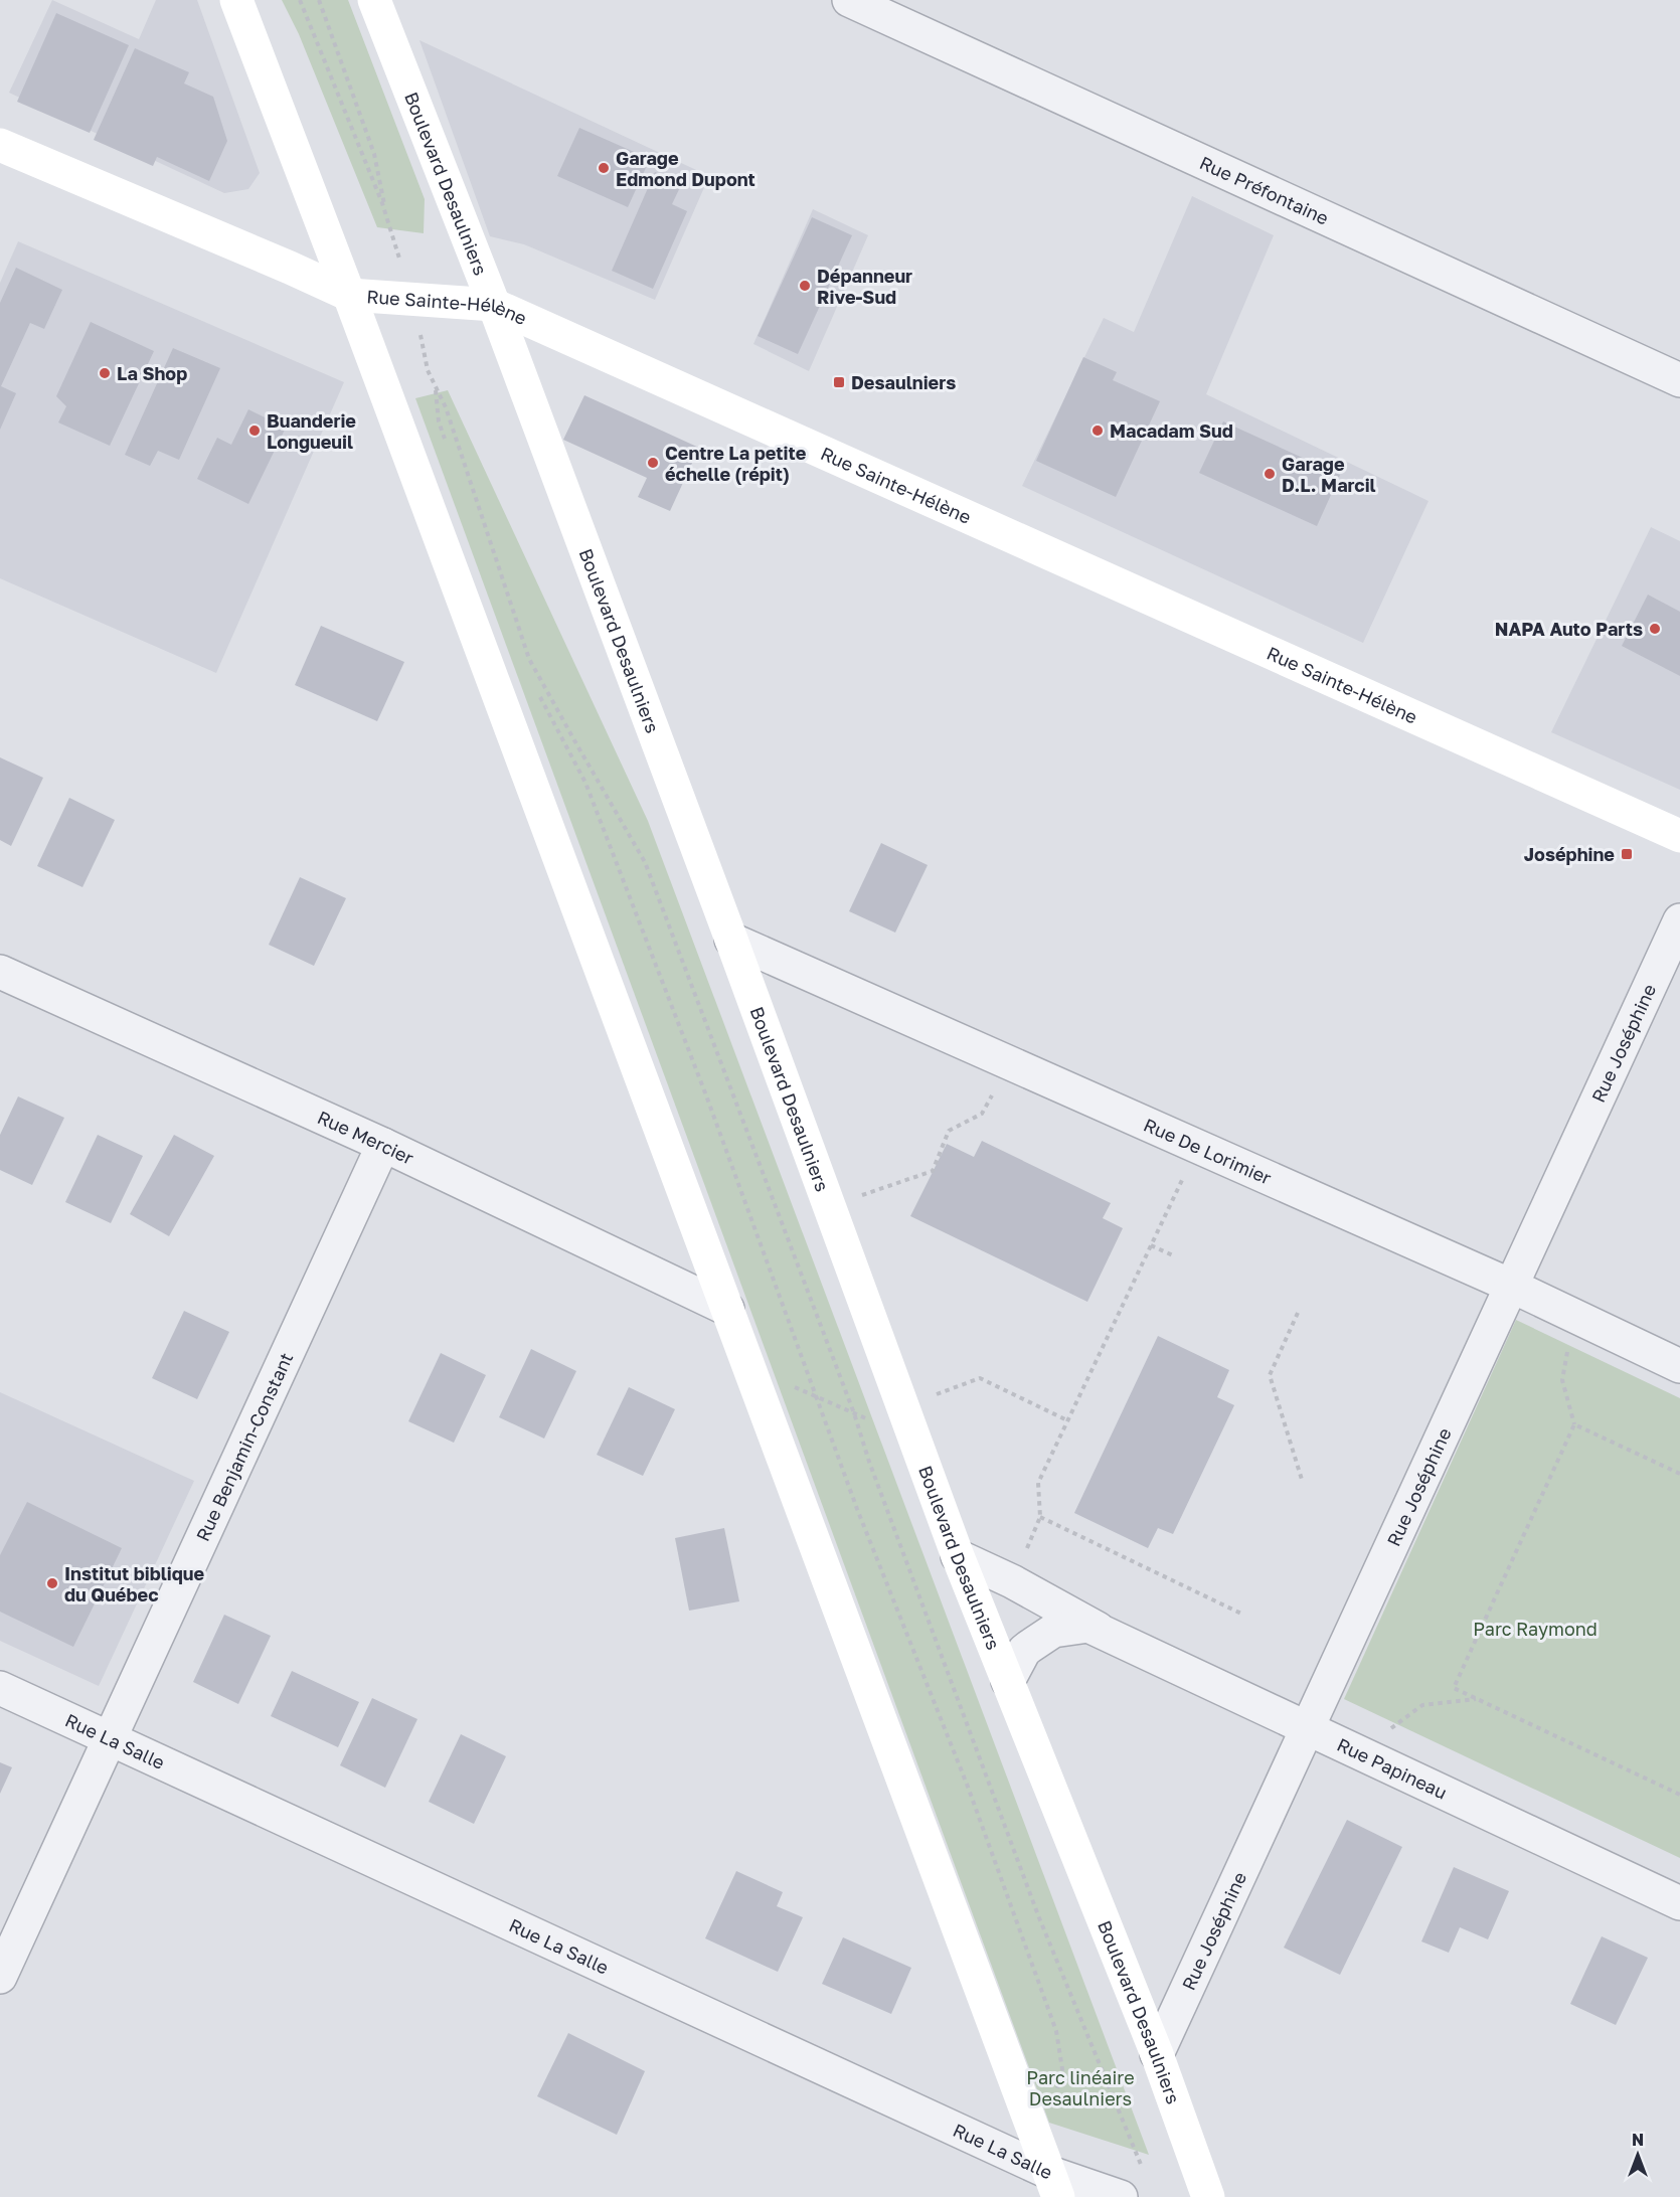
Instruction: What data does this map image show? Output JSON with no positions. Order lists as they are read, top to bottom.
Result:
{
  "streets": {
    "street": [
      "Boulevard Desaulniers",
      "Rue Préfontaine",
      "Rue Sainte-Hélène",
      "Rue Joséphine",
      "Rue Mercier",
      "Rue De Lorimier",
      "Rue Benjamin-Constant",
      "Rue La Salle",
      "Rue Papineau"
    ]
  },
  "crossings": [
    ["Boulevard Desaulniers", "Rue Sainte-Hélène"],
    ["Boulevard Desaulniers", "Rue Joséphine"],
    ["Boulevard Desaulniers", "Rue De Lorimier"],
    ["Boulevard Desaulniers", "Rue Papineau"],
    ["Rue Joséphine", "Rue De Lorimier"],
    ["Rue Joséphine", "Rue Papineau"],
    ["Rue Mercier", "Rue Benjamin-Constant"],
    ["Rue Benjamin-Constant", "Rue La Salle"]
  ],
  "parks": ["Parc Raymond", "Parc linéaire Desaulniers"],
  "places": {
    "other": [
      "Garage Edmond Dupont",
      "Dépanneur Rive-Sud",
      "La Shop",
      "Buanderie Longueuil",
      "Macadam Sud",
      "Centre La petite échelle (répit)",
      "Garage D.L. Marcil",
      "NAPA Auto Parts",
      "Institut biblique du Québec"
    ],
    "transit": ["Desaulniers", "Joséphine"]
  },
  "north": "top"
}
